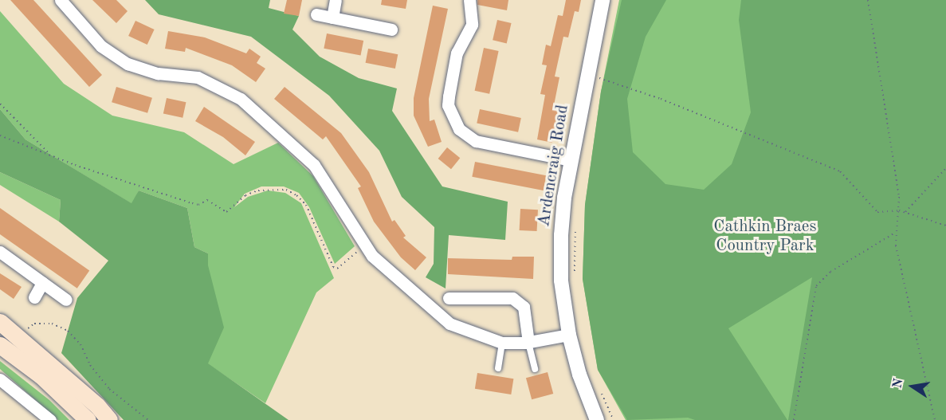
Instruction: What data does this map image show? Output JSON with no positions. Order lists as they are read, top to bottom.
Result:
{
  "streets": {
    "street": ["Ardencraig Road"]
  },
  "parks": ["Cathkin Braes Country Park"],
  "north": "left"
}
